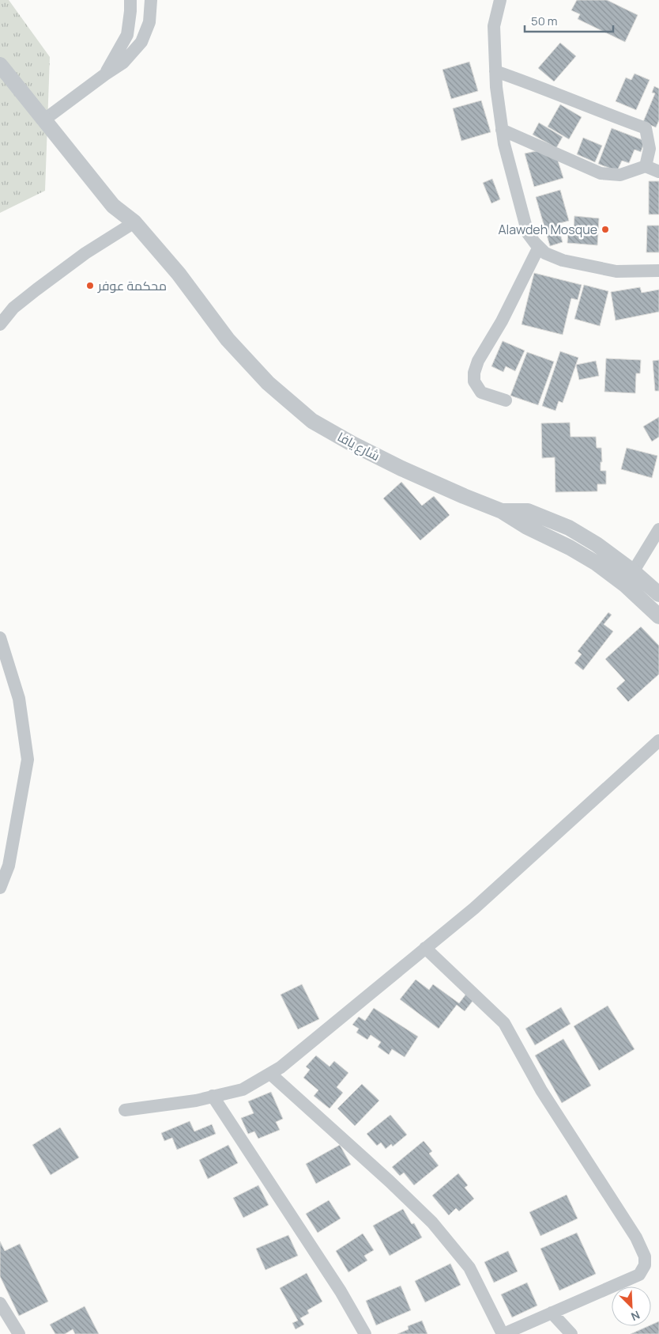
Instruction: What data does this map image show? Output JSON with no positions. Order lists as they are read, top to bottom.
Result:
{
  "streets": {
    "street": ["شارع يافا"]
  },
  "places": ["Alawdeh Mosque", "محكمة عوفر"],
  "scale_bar": "50 m",
  "north": "bottom right"
}
